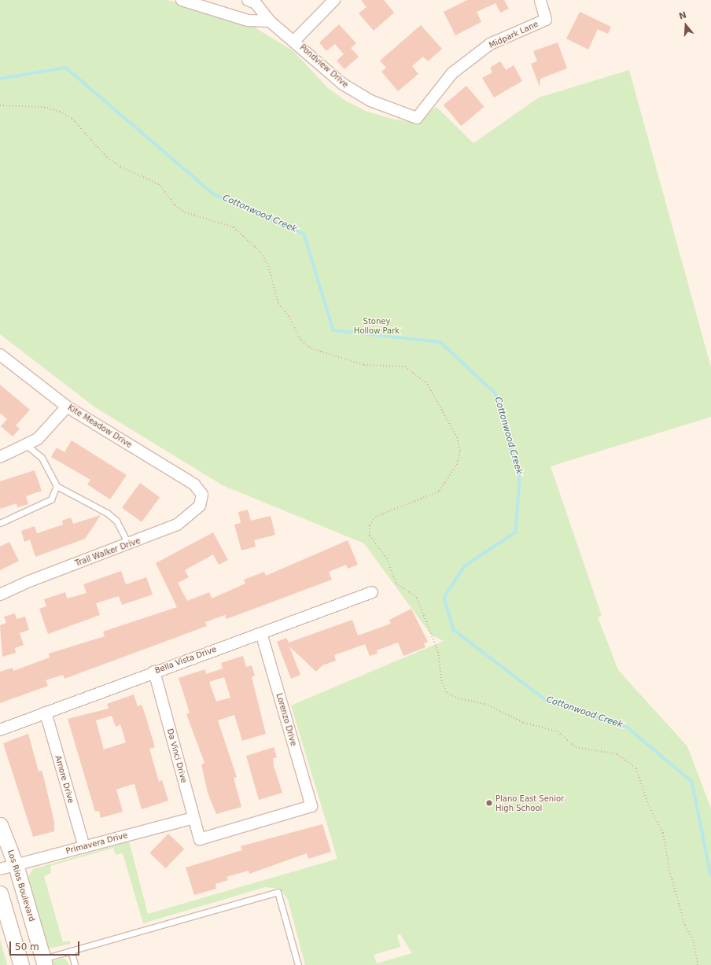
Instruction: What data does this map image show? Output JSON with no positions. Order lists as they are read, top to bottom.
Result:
{
  "streets": {
    "main road": ["Los Rios Boulevard"],
    "street": [
      "Midpark Lane",
      "Pondview Drive",
      "Kite Meadow Drive",
      "Trail Walker Drive",
      "Bella Vista Drive",
      "Lorenzo Drive",
      "Da Vinci Drive",
      "Amore Drive",
      "Primavera Drive"
    ]
  },
  "crossings": [
    ["Midpark Lane", "Pondview Drive"],
    ["Kite Meadow Drive", "Trail Walker Drive"],
    ["Bella Vista Drive", "Lorenzo Drive"],
    ["Bella Vista Drive", "Da Vinci Drive"],
    ["Bella Vista Drive", "Amore Drive"],
    ["Lorenzo Drive", "Da Vinci Drive"],
    ["Da Vinci Drive", "Primavera Drive"],
    ["Amore Drive", "Primavera Drive"],
    ["Primavera Drive", "Los Rios Boulevard"]
  ],
  "water": ["Cottonwood Creek"],
  "parks": ["Stoney Hollow Park"],
  "places": ["Plano East Senior High School"],
  "scale_bar": "50 m",
  "north": "top"
}
